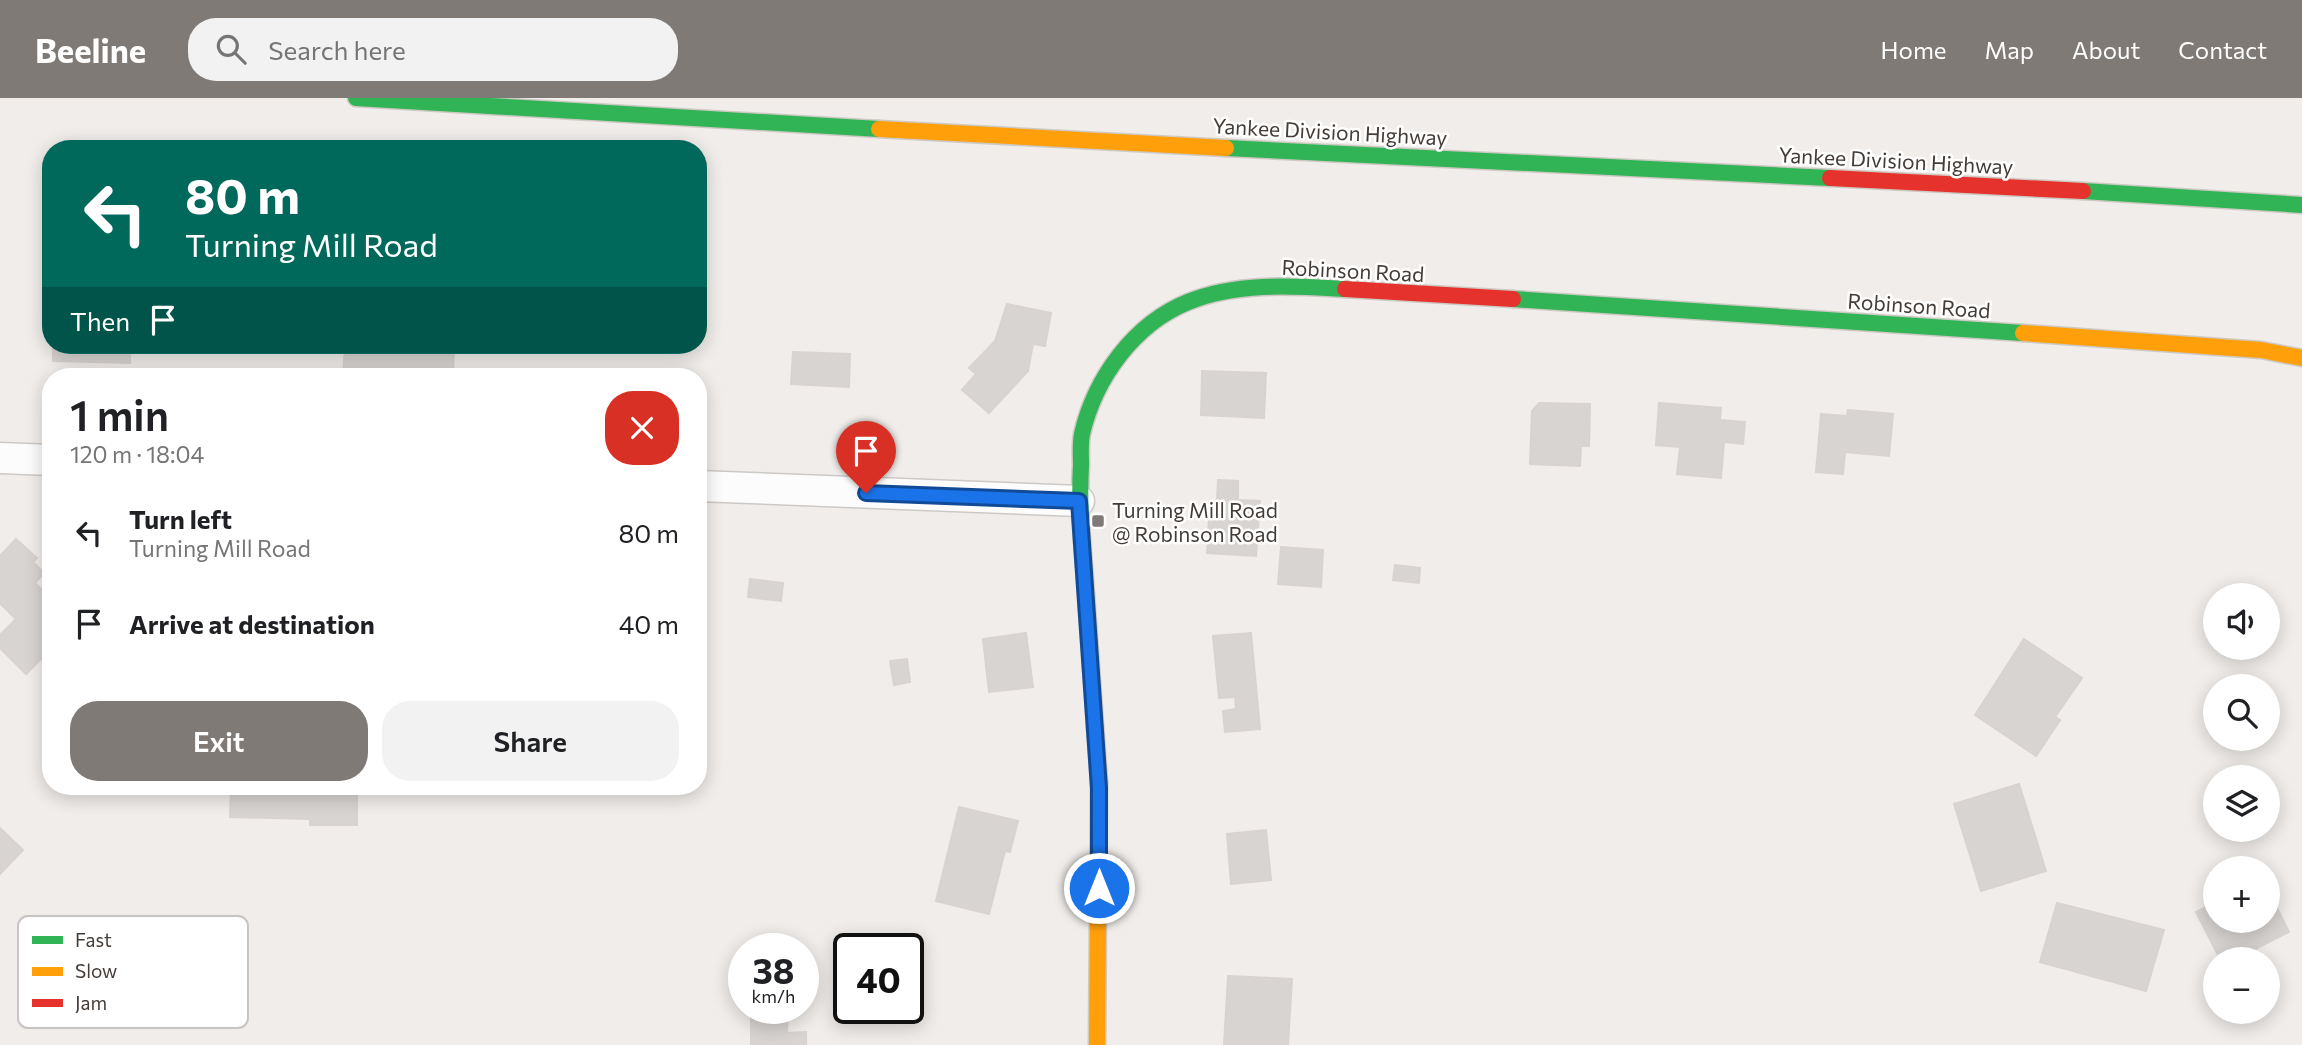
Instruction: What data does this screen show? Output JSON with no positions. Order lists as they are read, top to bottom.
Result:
{
  "streets": {
    "main road": ["Yankee Division Highway", "Robinson Road"]
  },
  "places": {
    "transit": ["Turning Mill Road @ Robinson Road"]
  },
  "legend": ["Fast", "Slow", "Jam"],
  "page": {
    "header": "Beeline",
    "search": "Search here",
    "nav": [
      "Home",
      "Map",
      "About",
      "Contact"
    ],
    "turn": ["80 m", "Turning Mill Road"],
    "then": "Then",
    "heading": ["1 min", "120 m · 18:04"],
    "list": [
      {
        "name": "Turn left",
        "note": "Turning Mill Road",
        "value": "80 m"
      },
      {
        "name": "Arrive at destination",
        "value": "40 m"
      }
    ],
    "map_buttons": ["+", "−"],
    "buttons": ["Exit", "Share"],
    "speed": "38 km/h",
    "limit": "40"
  }
}
